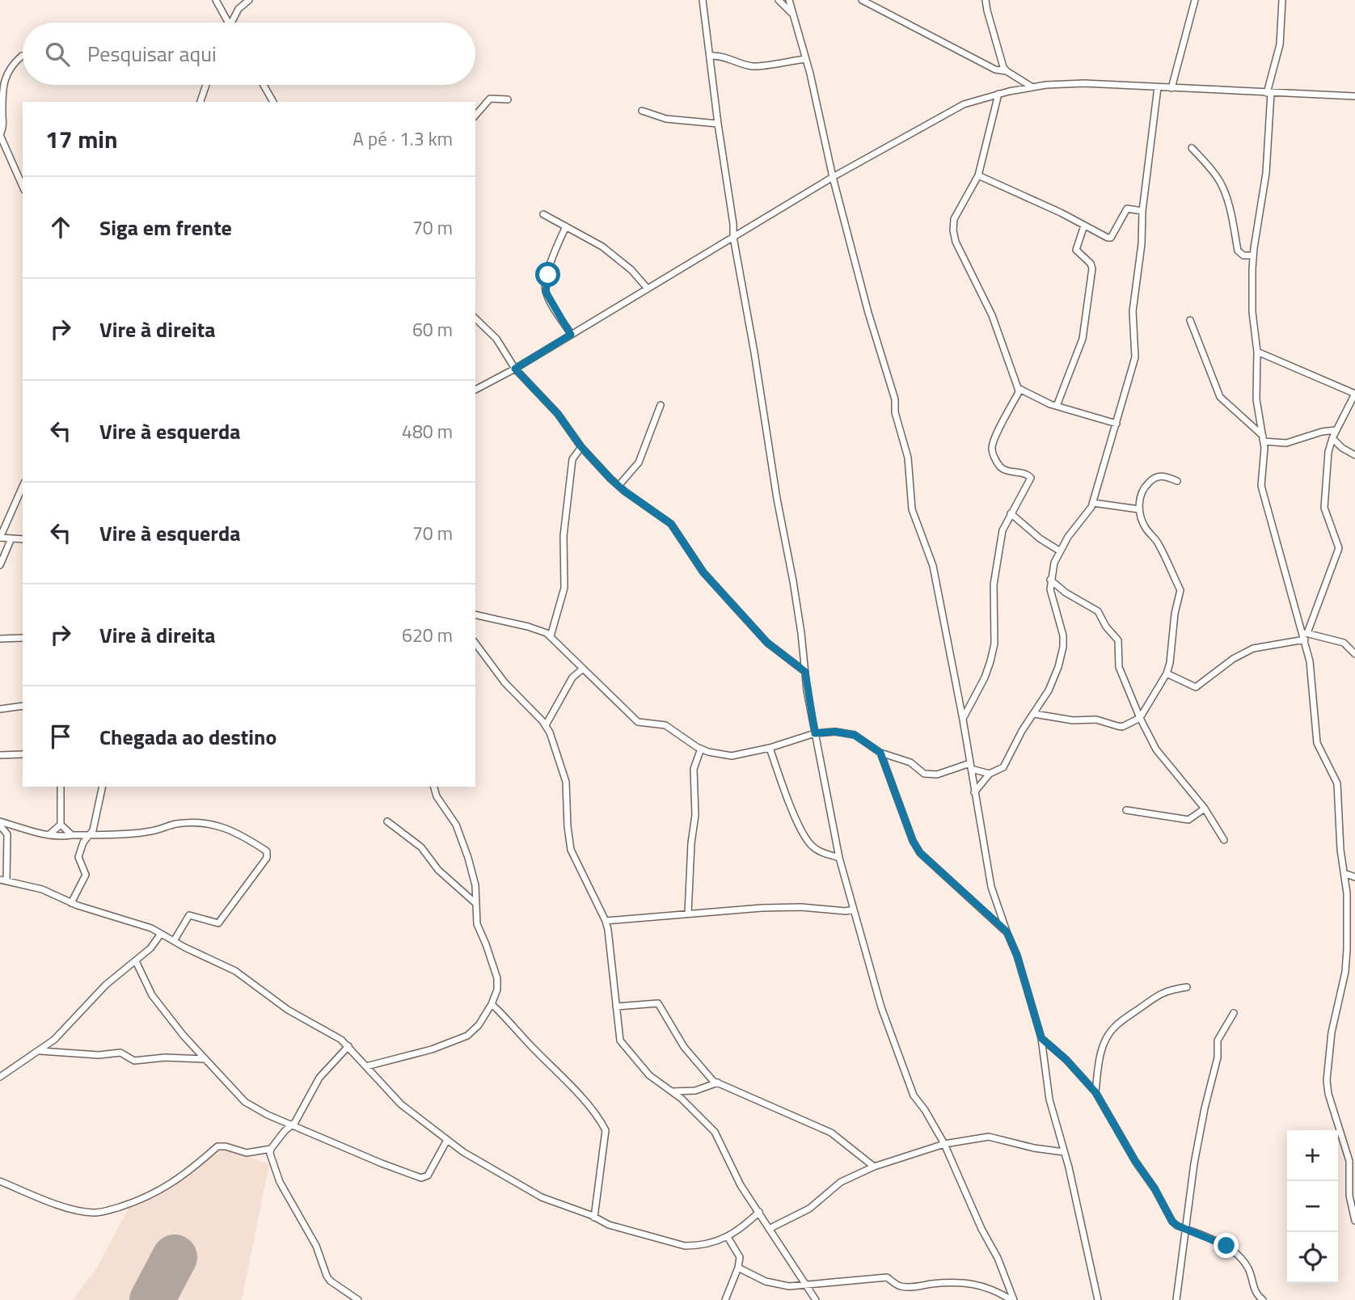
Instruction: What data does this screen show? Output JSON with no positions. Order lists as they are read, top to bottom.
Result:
{
  "page": {
    "search": "Pesquisar aqui",
    "heading": ["17 min", "A pé · 1.3 km"],
    "list": [
      ["Siga em frente", "70 m"],
      ["Vire à direita", "60 m"],
      ["Vire à esquerda", "480 m"],
      ["Vire à esquerda", "70 m"],
      ["Vire à direita", "620 m"],
      "Chegada ao destino"
    ],
    "map_buttons": ["+", "−"]
  }
}
